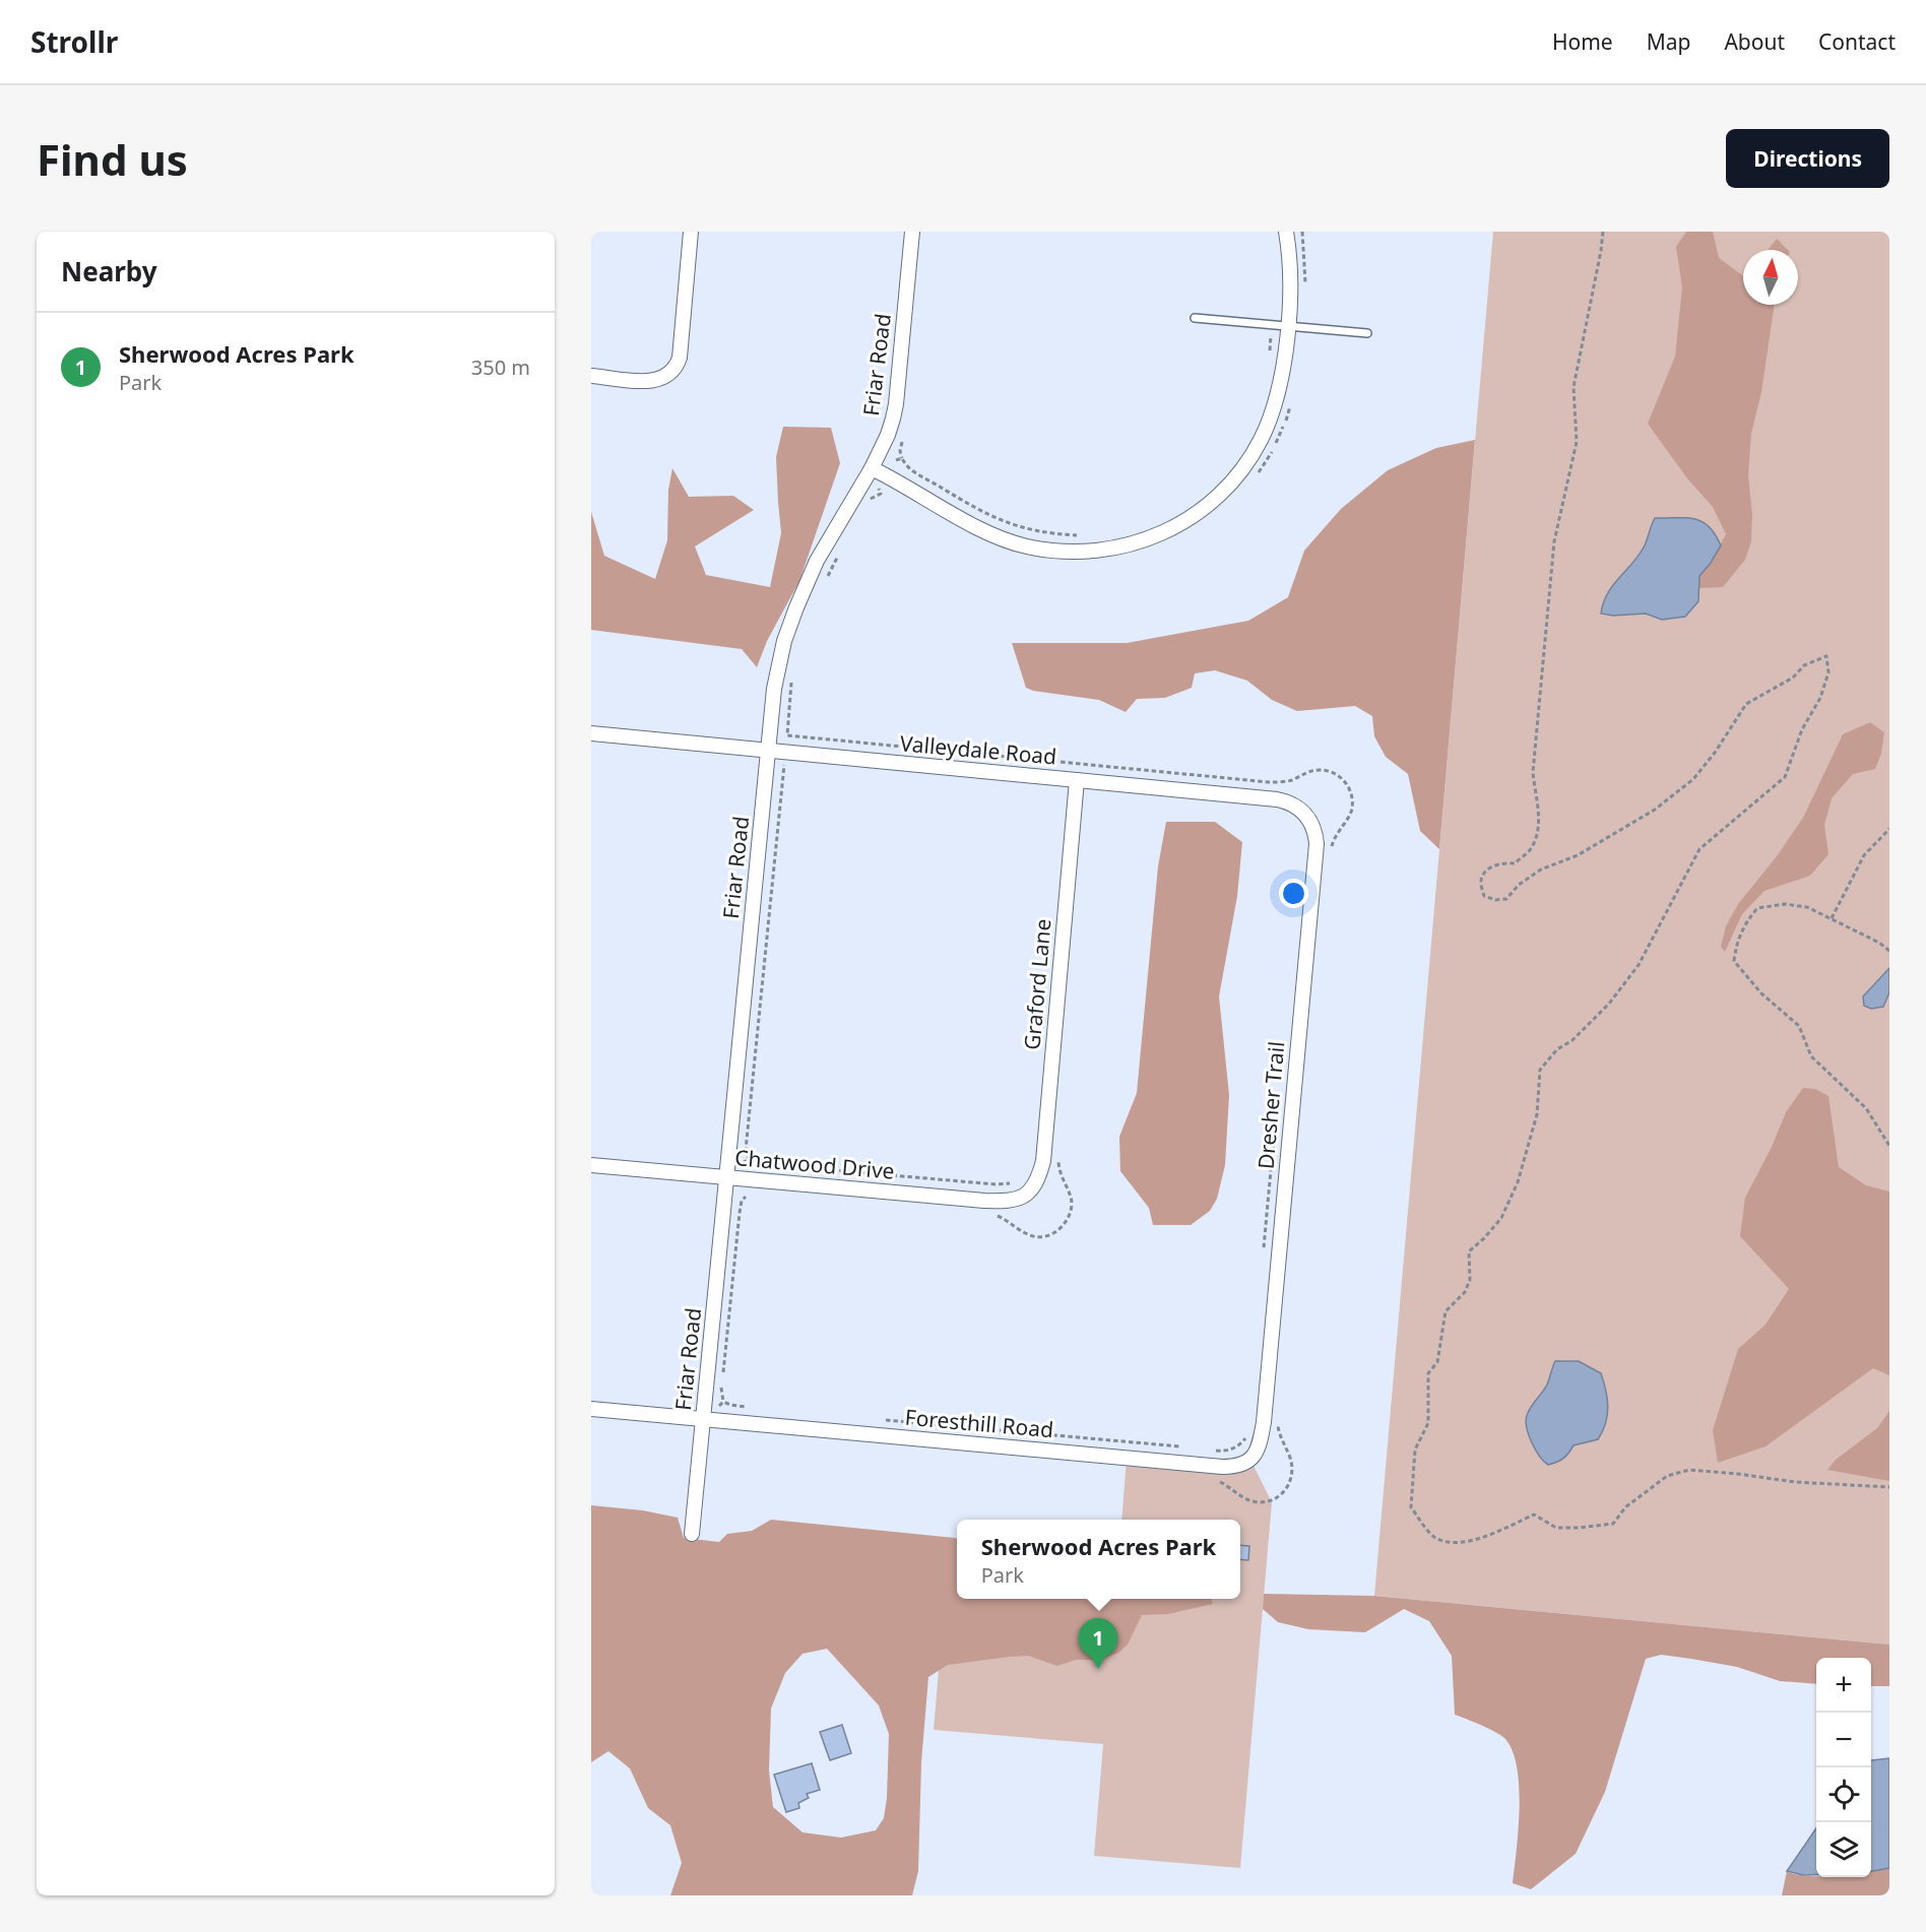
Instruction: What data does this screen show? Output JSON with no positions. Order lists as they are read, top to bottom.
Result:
{
  "streets": {
    "street": [
      "Friar Road",
      "Valleydale Road",
      "Graford Lane",
      "Dresher Trail",
      "Chatwood Drive",
      "Foresthill Road"
    ]
  },
  "crossings": [
    ["Friar Road", "Valleydale Road"],
    ["Friar Road", "Chatwood Drive"],
    ["Friar Road", "Foresthill Road"],
    ["Valleydale Road", "Graford Lane"],
    ["Valleydale Road", "Dresher Trail"],
    ["Graford Lane", "Chatwood Drive"],
    ["Dresher Trail", "Foresthill Road"]
  ],
  "north": "top",
  "page": {
    "header": "Strollr",
    "nav": [
      "Home",
      "Map",
      "About",
      "Contact"
    ],
    "buttons": "Directions",
    "title": "Find us",
    "heading": "Nearby",
    "list": [
      {
        "mark": "1",
        "name": "Sherwood Acres Park",
        "note": "Park",
        "value": "350 m"
      }
    ],
    "popup": ["Sherwood Acres Park", "Park"],
    "pins": "1",
    "map_buttons": ["+", "−"]
  }
}
